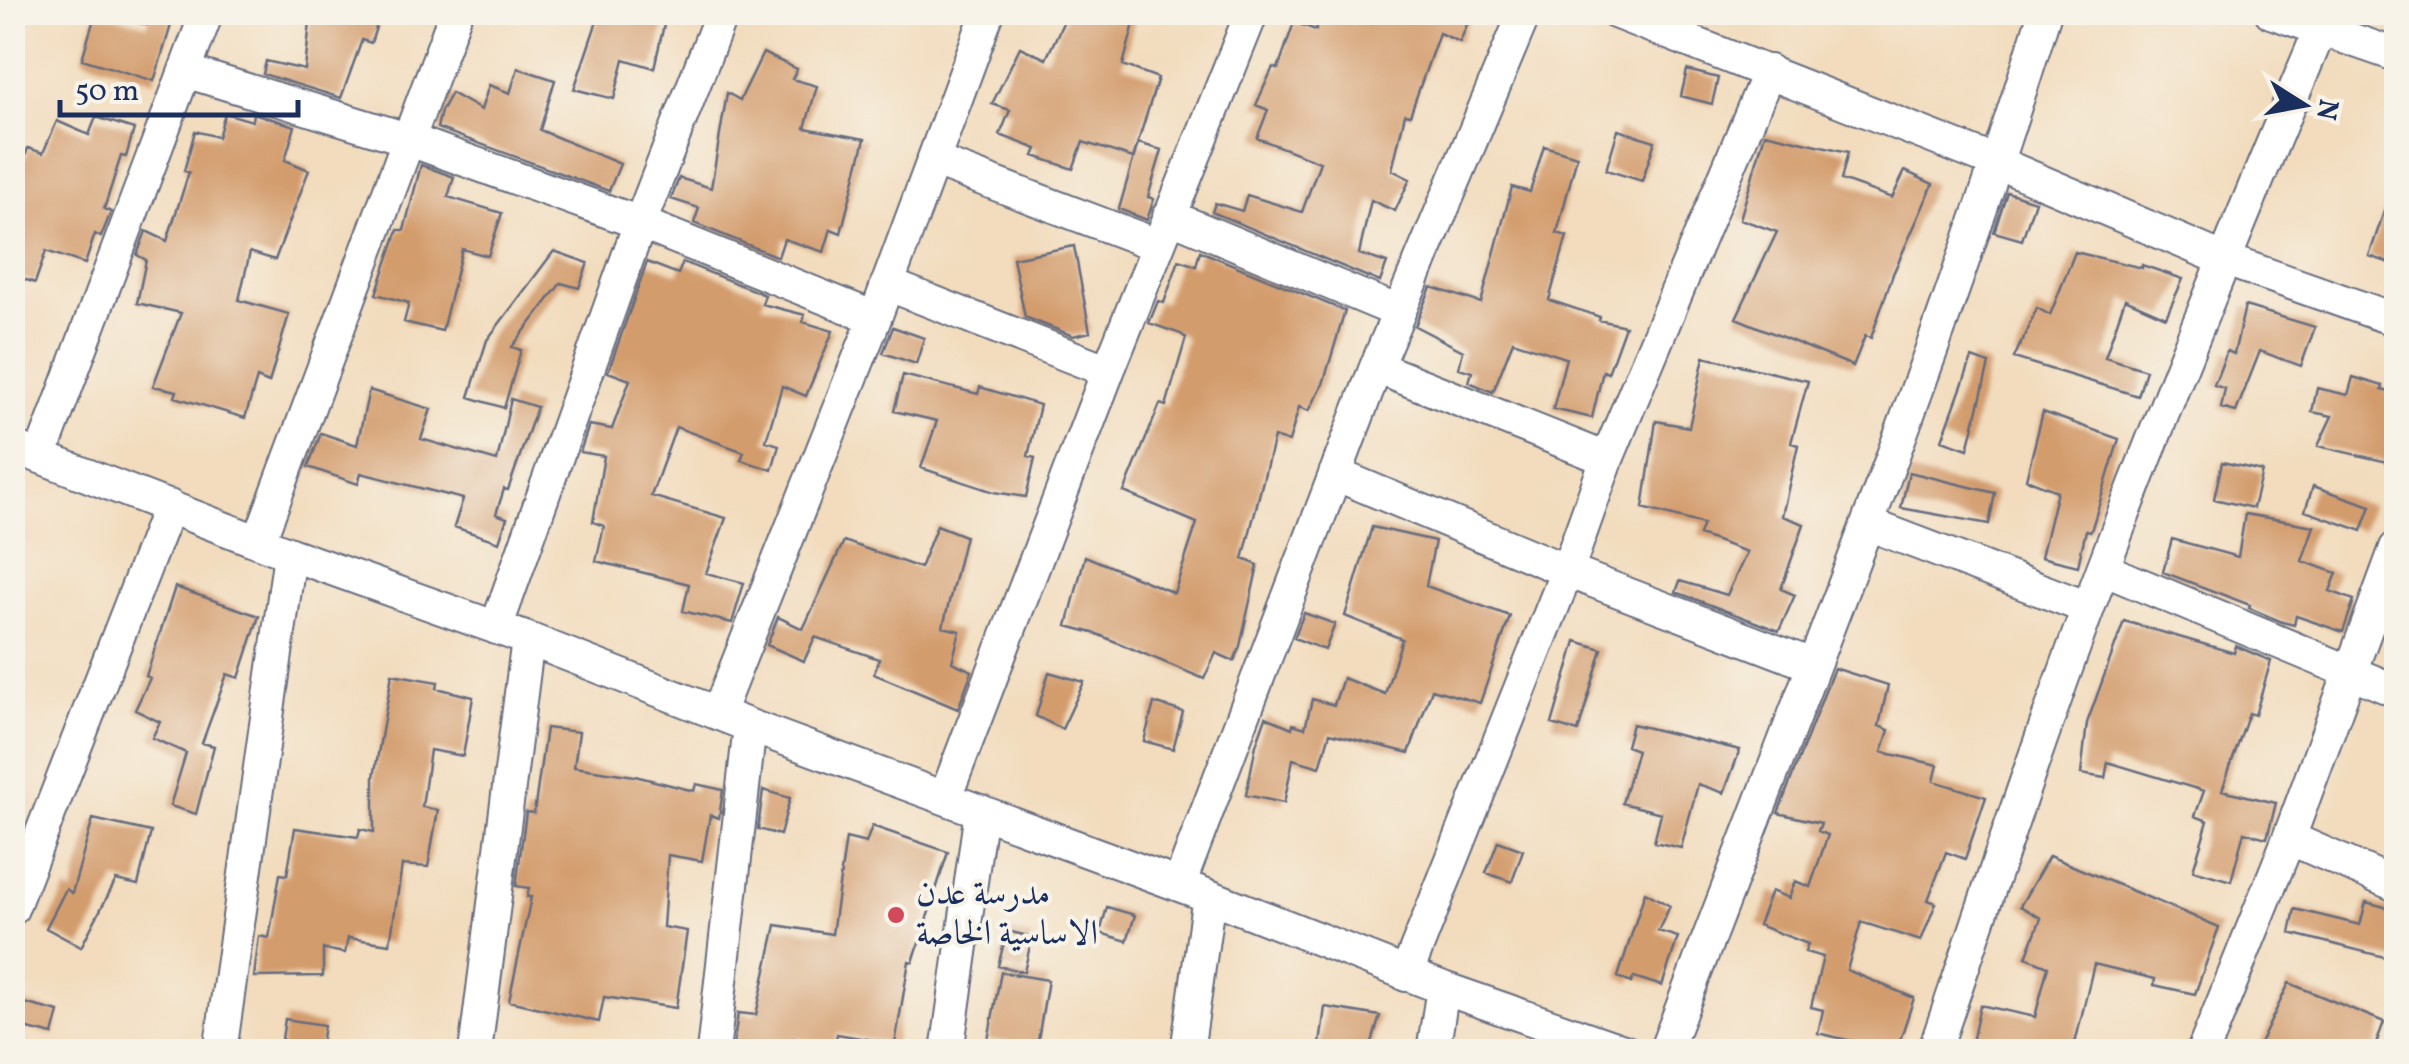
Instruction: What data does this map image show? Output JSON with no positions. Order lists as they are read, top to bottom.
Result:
{
  "places": ["مدرسة عدن الاساسية الخاصة"],
  "scale_bar": "50 m",
  "north": "right"
}
